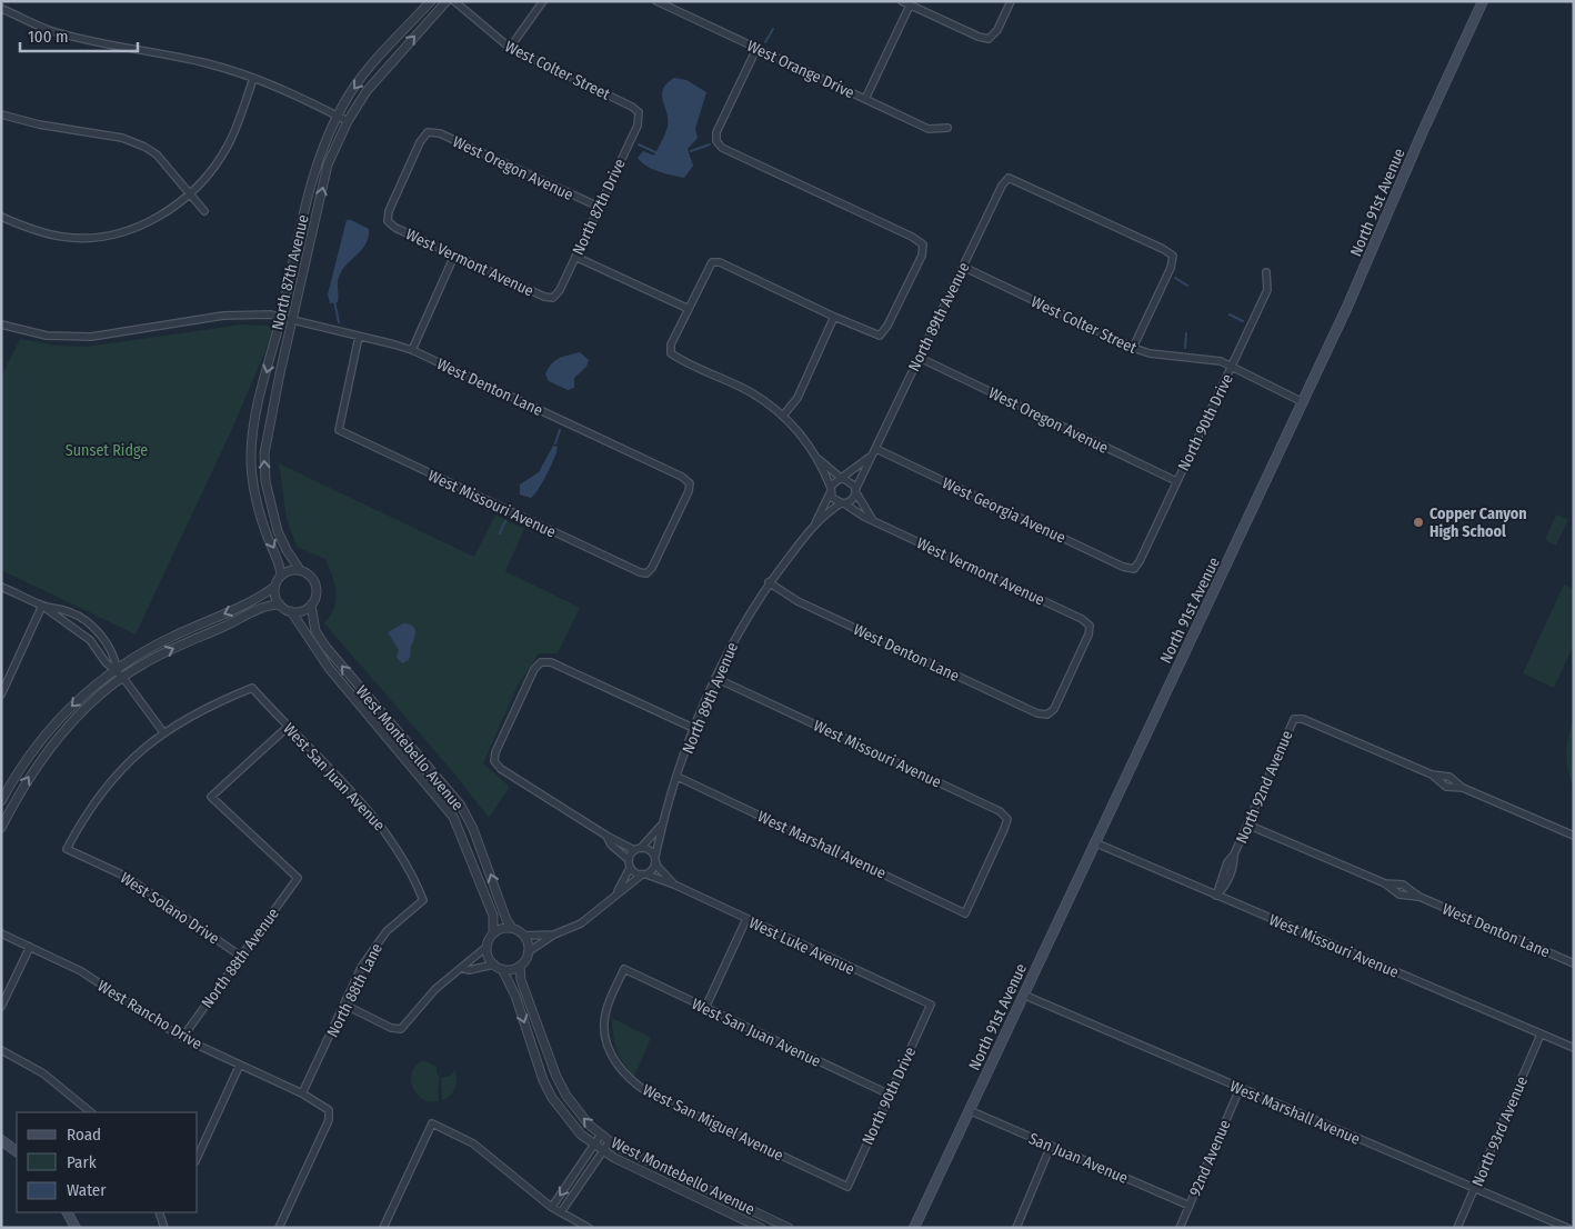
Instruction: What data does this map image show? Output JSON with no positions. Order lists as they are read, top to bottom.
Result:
{
  "streets": {
    "main road": ["North 91st Avenue"],
    "street": [
      "West Orange Drive",
      "West Colter Street",
      "West Oregon Avenue",
      "North 87th Drive",
      "West Vermont Avenue",
      "North 87th Avenue",
      "North 89th Avenue",
      "West Denton Lane",
      "North 90th Drive",
      "West Missouri Avenue",
      "West Georgia Avenue",
      "West Montebello Avenue",
      "West San Juan Avenue",
      "North 92nd Avenue",
      "West Marshall Avenue",
      "West Solano Drive",
      "West Luke Avenue",
      "North 88th Avenue",
      "North 88th Lane",
      "West Rancho Drive",
      "West San Miguel Avenue",
      "North 93rd Avenue",
      "San Juan Avenue",
      "92nd Avenue"
    ]
  },
  "crossings": [
    ["West Colter Street", "North 91st Avenue"],
    ["West Colter Street", "North 87th Drive"],
    ["West Colter Street", "North 89th Avenue"],
    ["West Colter Street", "North 90th Drive"],
    ["West Oregon Avenue", "North 87th Drive"],
    ["West Oregon Avenue", "West Vermont Avenue"],
    ["West Oregon Avenue", "North 89th Avenue"],
    ["West Oregon Avenue", "North 90th Drive"],
    ["North 91st Avenue", "West Missouri Avenue"],
    ["North 91st Avenue", "West Marshall Avenue"],
    ["North 91st Avenue", "San Juan Avenue"],
    ["North 87th Drive", "West Vermont Avenue"],
    ["West Vermont Avenue", "North 89th Avenue"],
    ["West Vermont Avenue", "West Denton Lane"],
    ["North 87th Avenue", "West Denton Lane"],
    ["North 87th Avenue", "West Montebello Avenue"],
    ["North 89th Avenue", "West Denton Lane"],
    ["North 89th Avenue", "West Missouri Avenue"],
    ["North 89th Avenue", "West Georgia Avenue"],
    ["North 89th Avenue", "West Marshall Avenue"],
    ["North 89th Avenue", "West Luke Avenue"],
    ["West Denton Lane", "West Missouri Avenue"],
    ["West Denton Lane", "North 92nd Avenue"],
    ["North 90th Drive", "West Georgia Avenue"],
    ["North 90th Drive", "West San Juan Avenue"],
    ["North 90th Drive", "West Luke Avenue"],
    ["North 90th Drive", "West San Miguel Avenue"],
    ["West Missouri Avenue", "North 92nd Avenue"],
    ["West Missouri Avenue", "West Marshall Avenue"],
    ["West Missouri Avenue", "North 93rd Avenue"],
    ["West San Juan Avenue", "West Solano Drive"],
    ["West San Juan Avenue", "North 88th Avenue"],
    ["West San Juan Avenue", "North 88th Lane"],
    ["West San Juan Avenue", "West San Miguel Avenue"],
    ["West Marshall Avenue", "North 93rd Avenue"],
    ["West Marshall Avenue", "92nd Avenue"],
    ["West Solano Drive", "North 88th Avenue"],
    ["North 88th Avenue", "West Rancho Drive"],
    ["North 88th Lane", "West Rancho Drive"],
    ["San Juan Avenue", "92nd Avenue"]
  ],
  "parks": ["Sunset Ridge"],
  "places": ["Copper Canyon High School"],
  "legend": ["Road", "Park", "Water"],
  "scale_bar": "100 m"
}
